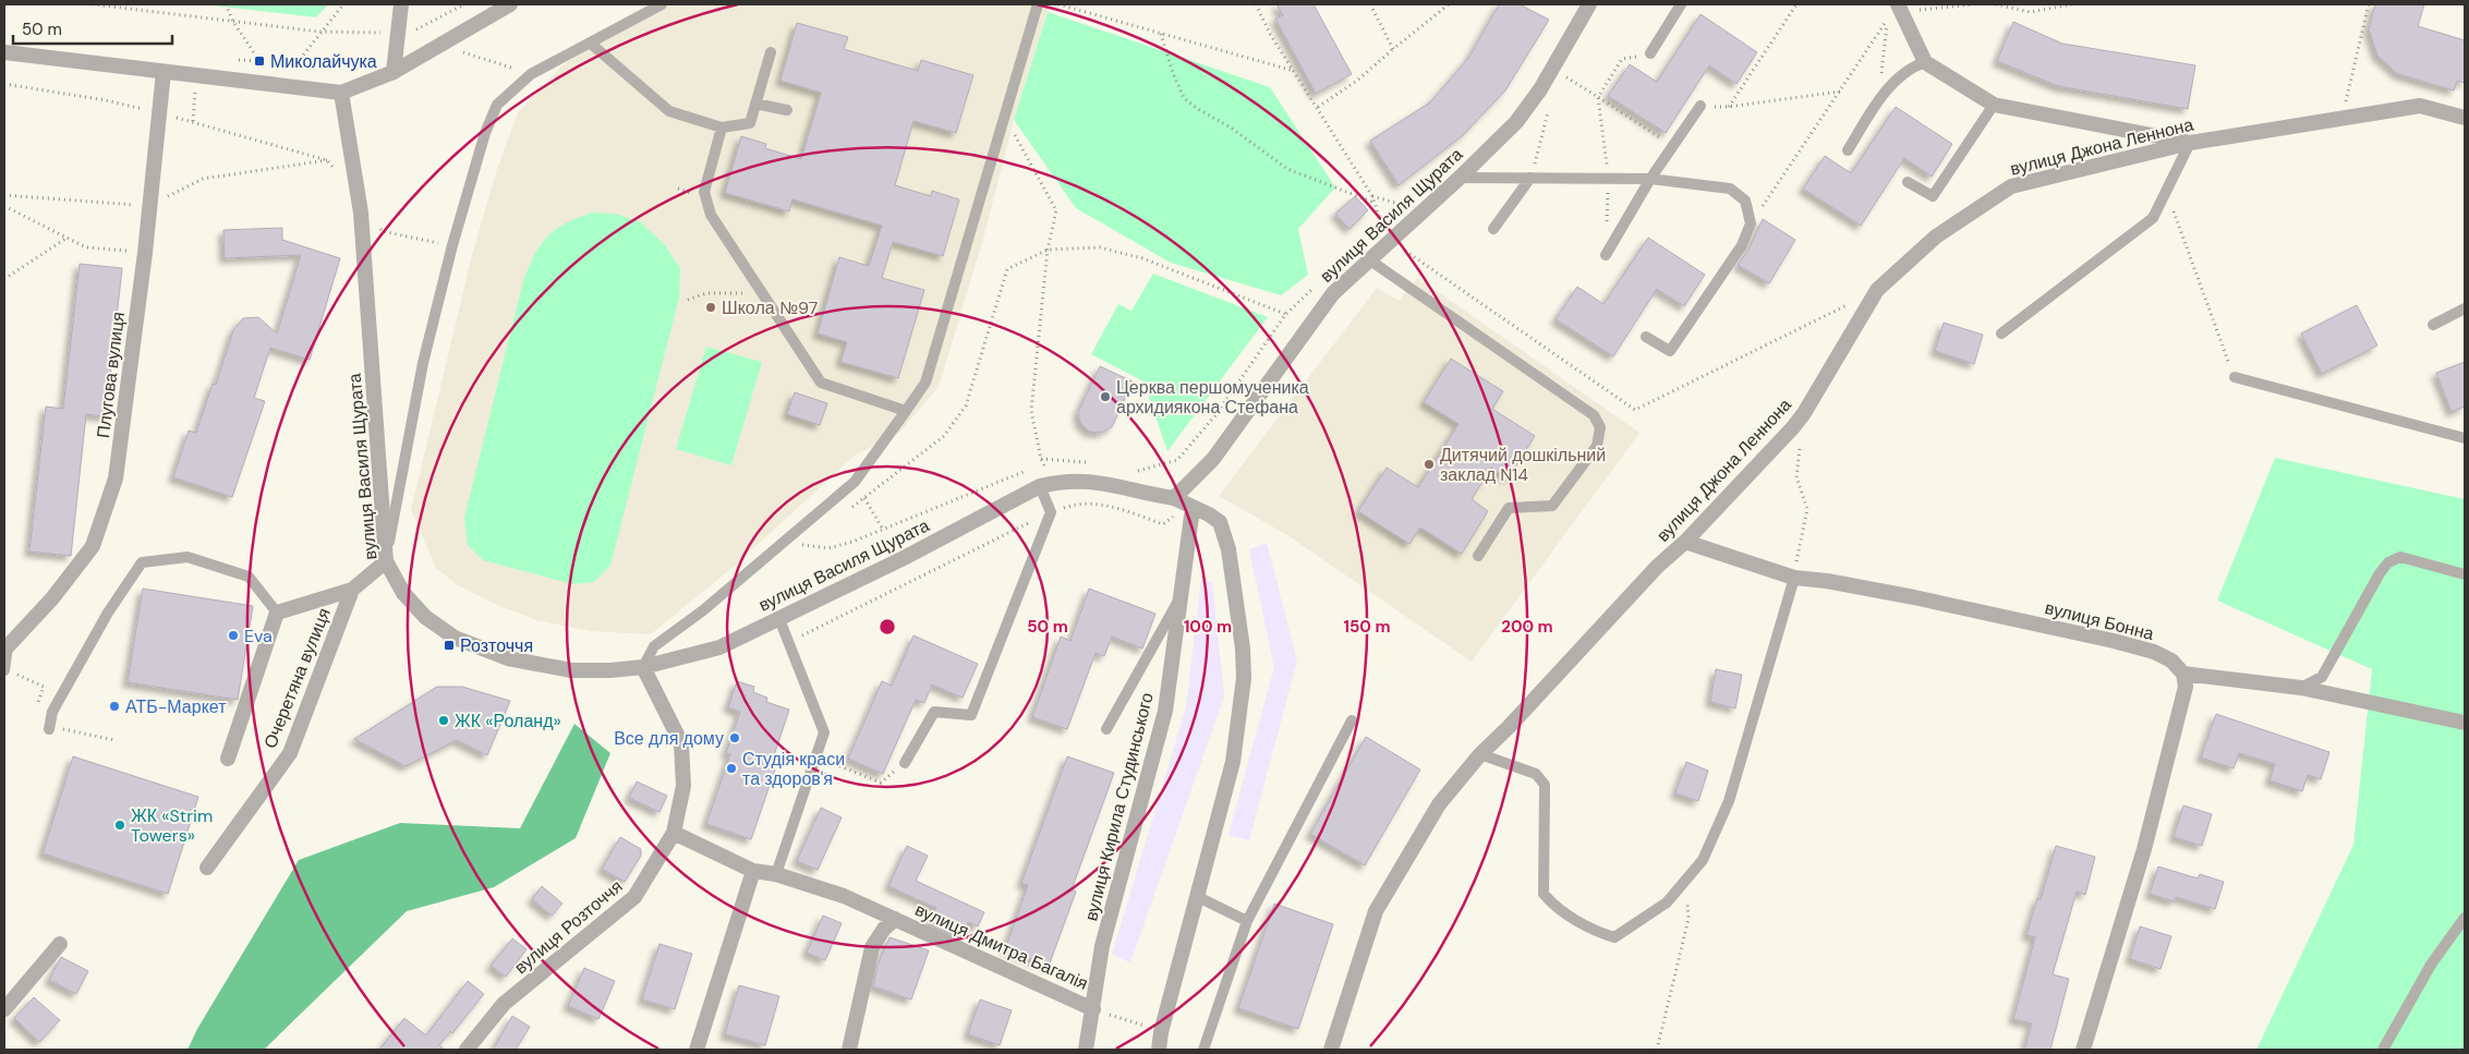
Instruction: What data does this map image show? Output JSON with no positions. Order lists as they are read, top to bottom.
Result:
{
  "streets": {
    "street": [
      "вулиця Джона Леннона",
      "вулиця Василя Щурата",
      "Плугова вулиця",
      "вулиця Бонна",
      "Очеретяна вулиця",
      "вулиця Кирила Студинського",
      "вулиця Розточчя",
      "вулиця Дмитра Багалія"
    ]
  },
  "crossings": [
    ["вулиця Джона Леннона", "вулиця Бонна"],
    ["вулиця Василя Щурата", "Очеретяна вулиця"],
    ["вулиця Василя Щурата", "вулиця Розточчя"],
    ["вулиця Кирила Студинського", "вулиця Дмитра Багалія"],
    ["вулиця Розточчя", "вулиця Дмитра Багалія"]
  ],
  "places": {
    "transit": ["Миколайчука", "Розточчя"],
    "other": [
      "Школа №97",
      "Церква першомученика архидиякона Стефана",
      "Дитячий дошкільний заклад N14",
      "Eva",
      "АТБ-Маркет",
      "ЖК «Роланд»",
      "Все для дому",
      "Студія краси та здоров'я",
      "ЖК «Strim Towers»"
    ]
  },
  "scale_bar": "50 m",
  "rings": [
    "50 m",
    "100 m",
    "150 m",
    "200 m"
  ]
}
